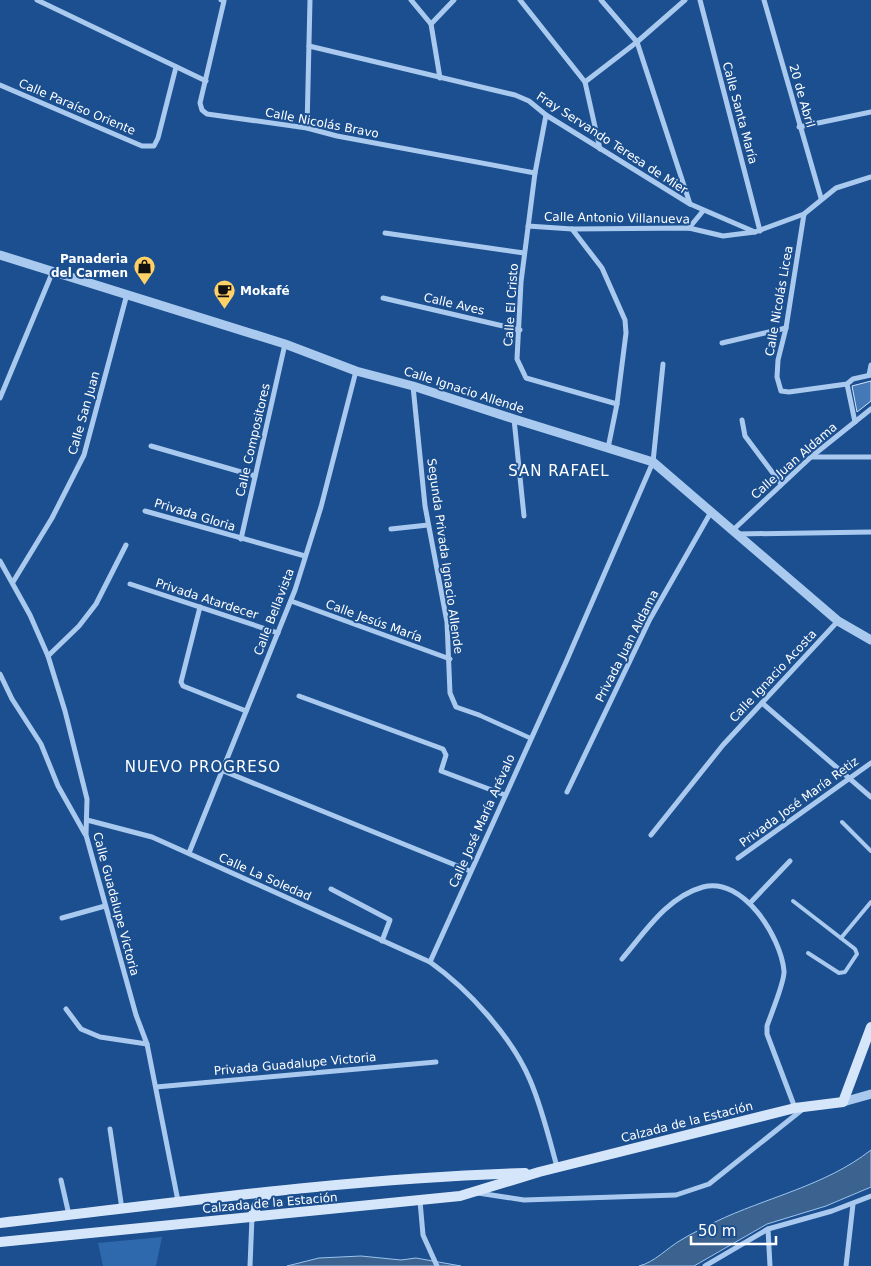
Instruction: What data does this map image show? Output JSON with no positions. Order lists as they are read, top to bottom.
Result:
{
  "streets": {
    "main road": ["Calzada de la Estación"],
    "street": [
      "20 de Abril",
      "Calle Paraíso Oriente",
      "Calle Santa María",
      "Calle Nicolás Bravo",
      "Fray Servando Teresa de Mier",
      "Calle Antonio Villanueva",
      "Calle Nicolás Licea",
      "Calle Aves",
      "Calle El Cristo",
      "Calle Ignacio Allende",
      "Calle San Juan",
      "Calle Compositores",
      "Calle Juan Aldama",
      "Privada Gloria",
      "Segunda Privada Ignacio Allende",
      "Privada Atardecer",
      "Calle Bellavista",
      "Calle Jesús María",
      "Privada Juan Aldama",
      "Calle Ignacio Acosta",
      "Privada José María Retiz",
      "Calle José María Arévalo",
      "Calle La Soledad",
      "Calle Guadalupe Victoria",
      "Privada Guadalupe Victoria"
    ]
  },
  "crossings": [
    ["20 de Abril", "Calle Antonio Villanueva"],
    ["Calle Santa María", "Fray Servando Teresa de Mier"],
    ["Calle Santa María", "Calle Antonio Villanueva"],
    ["Calle Nicolás Bravo", "Calle El Cristo"],
    ["Fray Servando Teresa de Mier", "Calle Antonio Villanueva"],
    ["Fray Servando Teresa de Mier", "Calle El Cristo"],
    ["Calle Antonio Villanueva", "Calle Nicolás Licea"],
    ["Calle Antonio Villanueva", "Calle El Cristo"],
    ["Calle Aves", "Calle El Cristo"],
    ["Calle Ignacio Allende", "Calle San Juan"],
    ["Calle Ignacio Allende", "Calle Compositores"],
    ["Calle Ignacio Allende", "Calle Juan Aldama"],
    ["Calle Ignacio Allende", "Segunda Privada Ignacio Allende"],
    ["Calle Ignacio Allende", "Calle Bellavista"],
    ["Calle Ignacio Allende", "Privada Juan Aldama"],
    ["Calle Ignacio Allende", "Calle Ignacio Acosta"],
    ["Calle Ignacio Allende", "Calle José María Arévalo"],
    ["Calle San Juan", "Calle Guadalupe Victoria"],
    ["Calle Compositores", "Privada Gloria"],
    ["Privada Gloria", "Calle Bellavista"],
    ["Segunda Privada Ignacio Allende", "Calle Jesús María"],
    ["Segunda Privada Ignacio Allende", "Calle José María Arévalo"],
    ["Privada Atardecer", "Calle Bellavista"],
    ["Calle Bellavista", "Calle Jesús María"],
    ["Calle Bellavista", "Calle La Soledad"],
    ["Calle José María Arévalo", "Calle La Soledad"],
    ["Calle La Soledad", "Calle Guadalupe Victoria"],
    ["Calle Guadalupe Victoria", "Privada Guadalupe Victoria"],
    ["Calle Guadalupe Victoria", "Calzada de la Estación"]
  ],
  "districts": ["SAN RAFAEL", "NUEVO PROGRESO"],
  "places": {
    "shop": ["Panaderia del Carmen"],
    "cafe": ["Mokafé"]
  },
  "scale_bar": "50 m"
}
